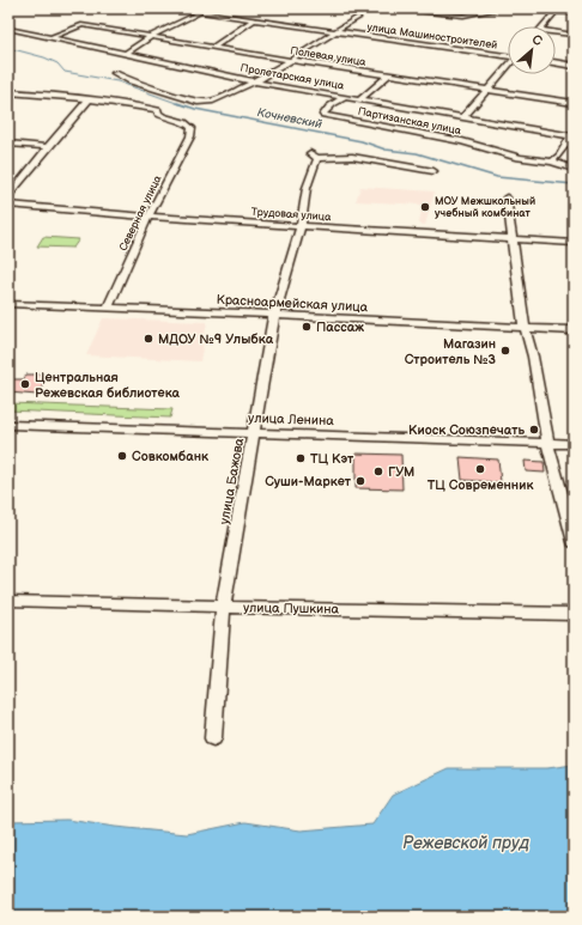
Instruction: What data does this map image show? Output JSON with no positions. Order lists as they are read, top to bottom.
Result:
{
  "streets": {
    "street": [
      "улица Машиностроителей",
      "Полевая улица",
      "Пролетарская улица",
      "Партизанская улица",
      "Северная улица",
      "Трудовая улица",
      "Красноармейская улица",
      "улица Ленина",
      "улица Бажова",
      "улица Пушкина"
    ]
  },
  "crossings": [
    ["Полевая улица", "Пролетарская улица"],
    ["Пролетарская улица", "Партизанская улица"],
    ["Северная улица", "Трудовая улица"],
    ["Северная улица", "Красноармейская улица"],
    ["Трудовая улица", "улица Бажова"],
    ["Красноармейская улица", "улица Бажова"],
    ["улица Ленина", "улица Бажова"],
    ["улица Бажова", "улица Пушкина"]
  ],
  "water": ["Кочневский", "Режевской пруд"],
  "places": [
    "МОУ Межшкольный учебный комбинат",
    "Пассаж",
    "МДОУ №9 Улыбка",
    "Магазин Строитель №3",
    "Центральная Режевская библиотека",
    "Киоск Союзпечать",
    "Совкомбанк",
    "ТЦ Кэт",
    "ТЦ Современник",
    "ГУМ",
    "Суши-Маркет"
  ],
  "north": "top right"
}
